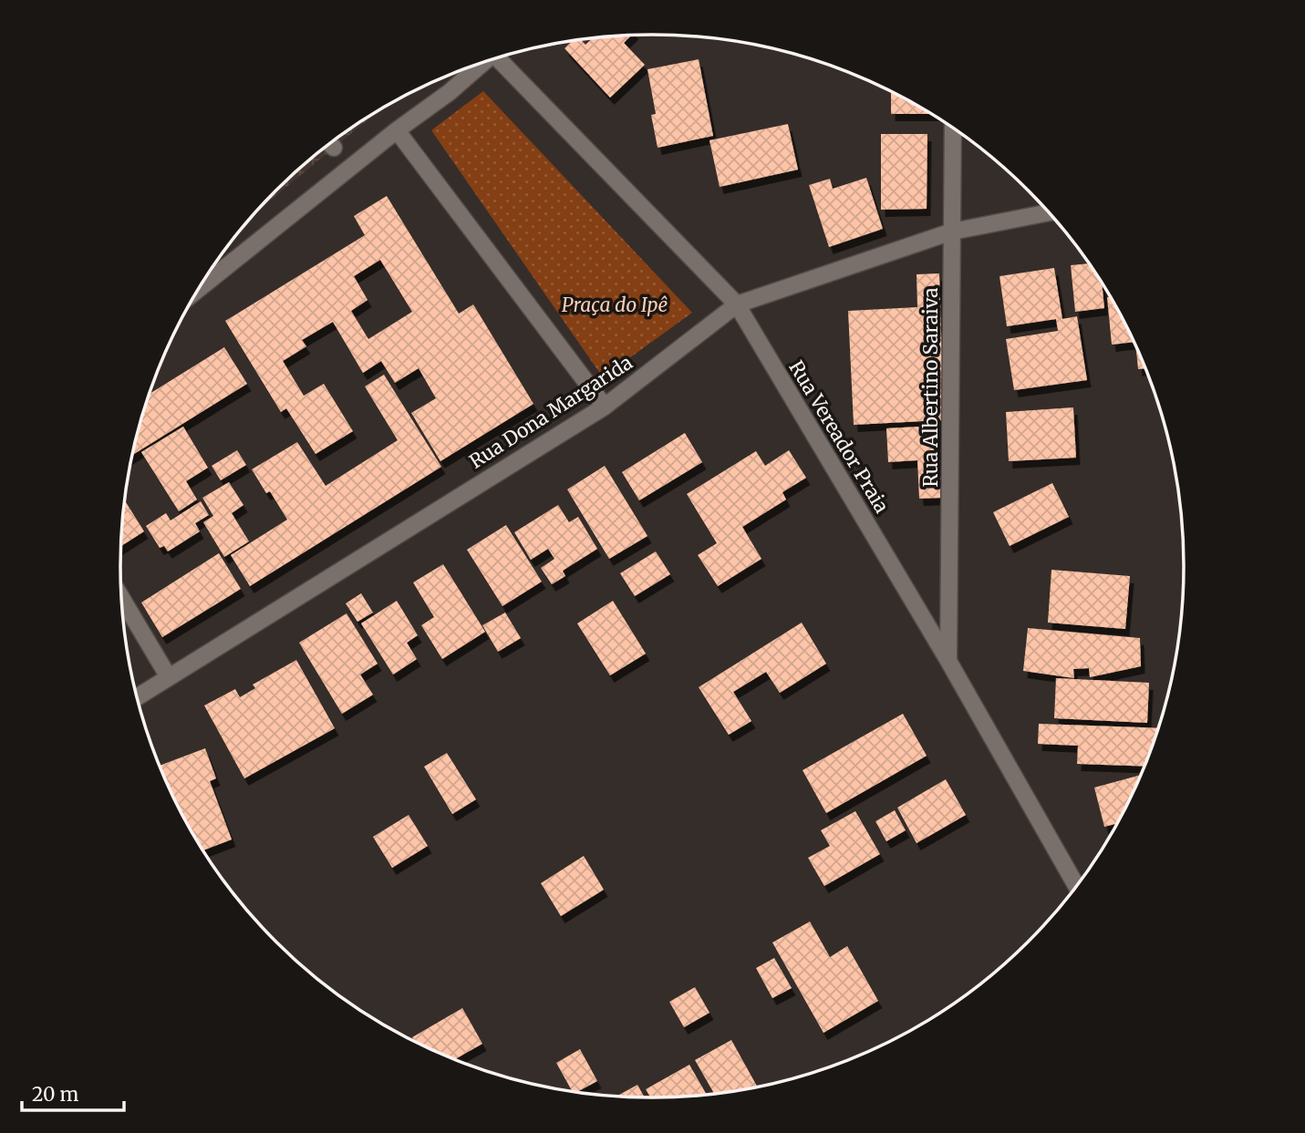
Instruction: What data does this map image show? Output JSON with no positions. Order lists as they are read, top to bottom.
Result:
{
  "streets": {
    "street": ["Rua Albertino Saraiva", "Rua Dona Margarida", "Rua Vereador Praia"]
  },
  "crossings": [
    ["Rua Albertino Saraiva", "Rua Dona Margarida"],
    ["Rua Albertino Saraiva", "Rua Vereador Praia"],
    ["Rua Dona Margarida", "Rua Vereador Praia"]
  ],
  "parks": ["Praça do Ipê"],
  "scale_bar": "20 m"
}
